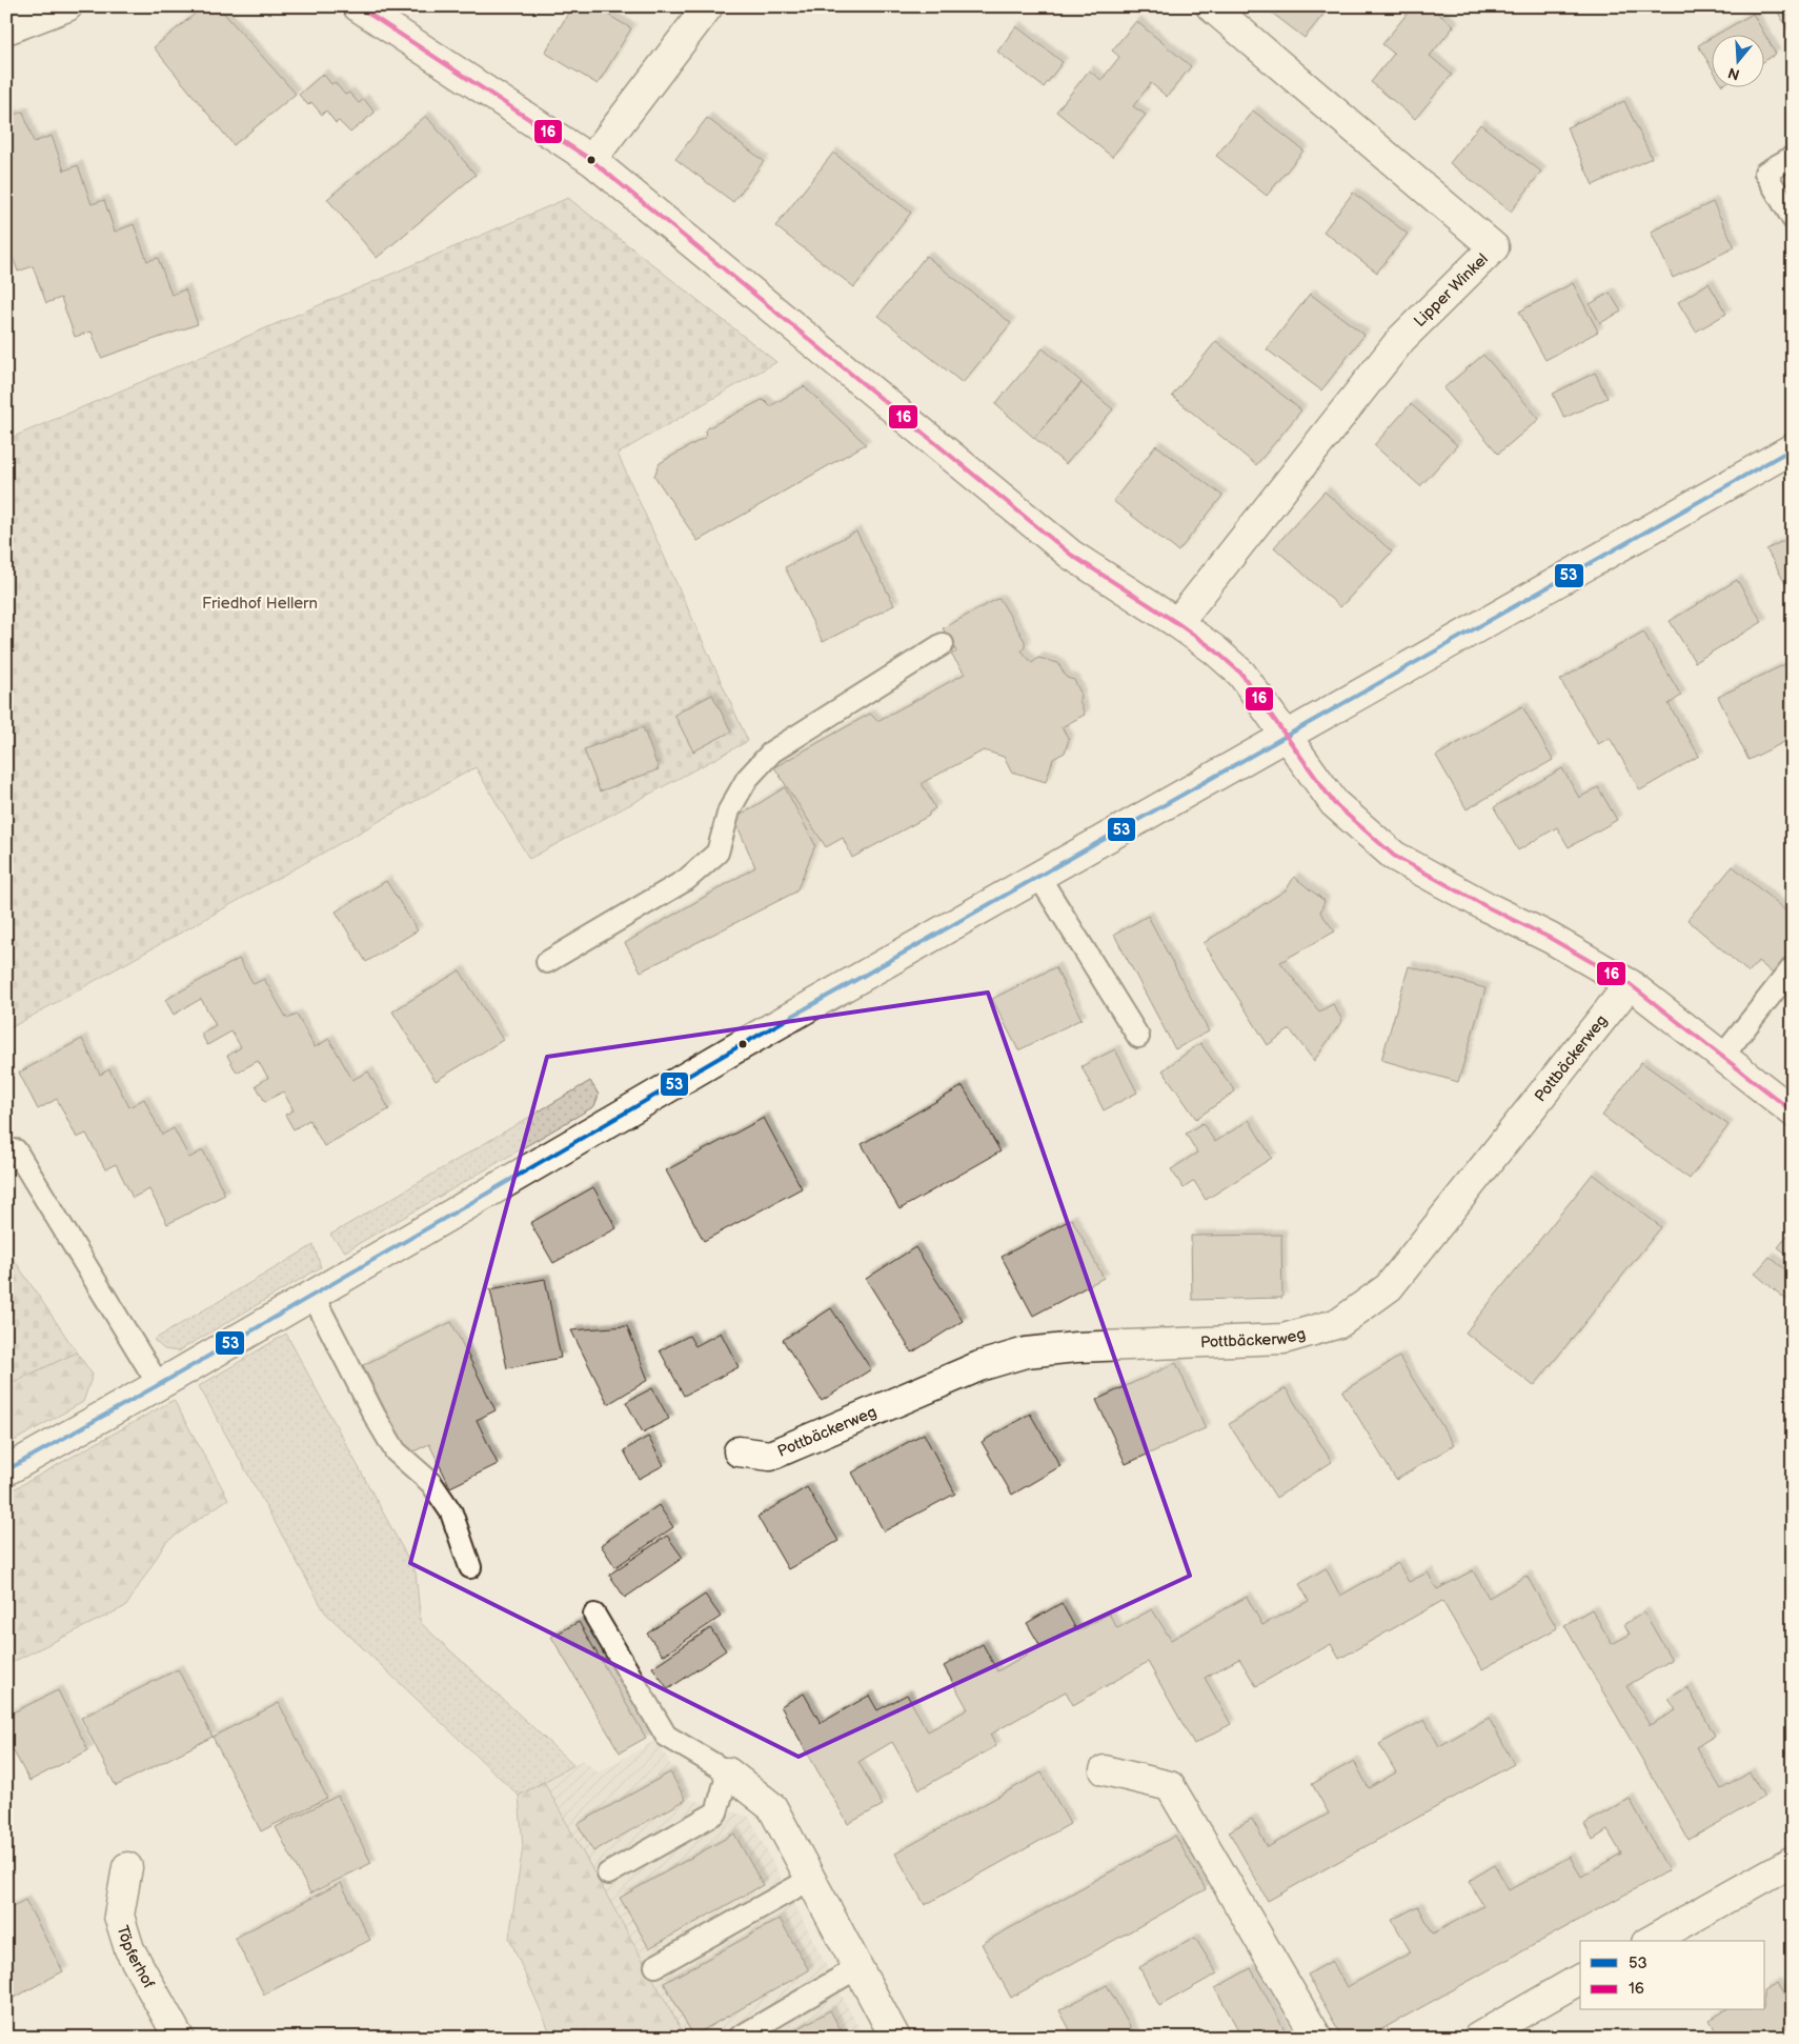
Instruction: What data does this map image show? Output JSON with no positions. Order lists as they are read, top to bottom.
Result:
{
  "streets": {
    "street": ["Lipper Winkel", "Pottbäckerweg", "Töpferhof"]
  },
  "parks": ["Friedhof Hellern"],
  "lines": ["transit line 16", "transit line 53"],
  "legend": ["53", "16"],
  "north": "bottom"
}
